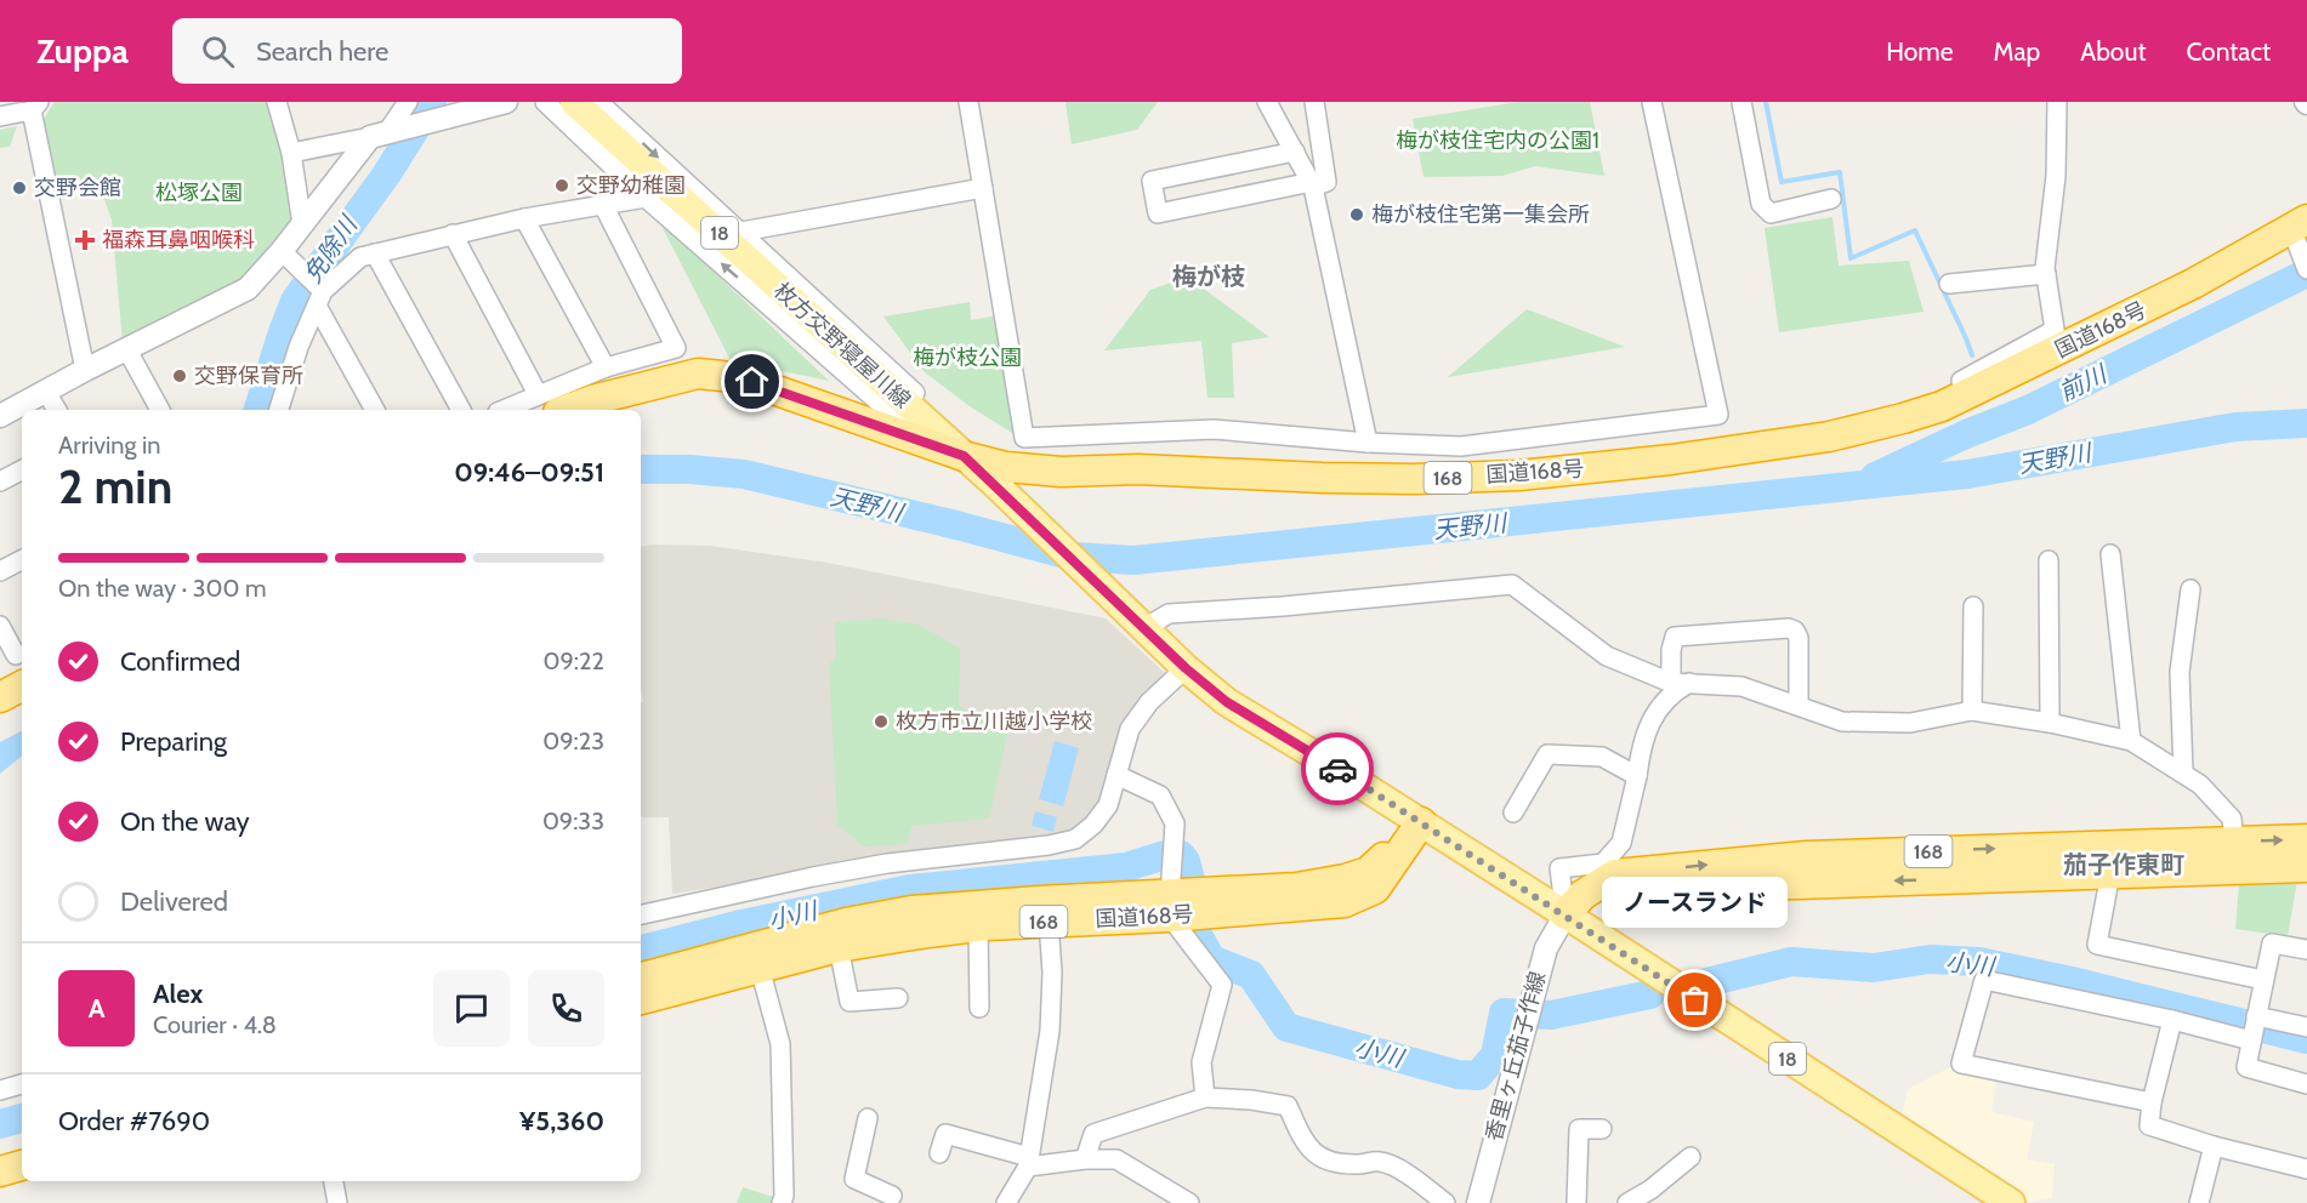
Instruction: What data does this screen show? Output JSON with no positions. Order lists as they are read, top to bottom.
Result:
{
  "streets": {
    "highway": ["国道168号", "168"],
    "main road": ["18", "枚方交野寝屋川線"],
    "street": ["香里ヶ丘茄子作線"]
  },
  "crossings": [
    ["国道168号", "枚方交野寝屋川線"],
    ["枚方交野寝屋川線", "168"],
    ["枚方交野寝屋川線", "香里ヶ丘茄子作線"],
    ["168", "香里ヶ丘茄子作線"]
  ],
  "districts": ["梅が枝", "茄子作東町"],
  "water": [
    "免除川",
    "前川",
    "天野川",
    "小川"
  ],
  "parks": ["梅が枝住宅内の公園1", "松塚公園", "梅が枝公園"],
  "places": {
    "other": [
      "交野幼稚園",
      "交野会館",
      "梅が枝住宅第一集会所",
      "交野保育所",
      "枚方市立川越小学校",
      "ノースランド"
    ],
    "health": ["福森耳鼻咽喉科"]
  },
  "page": {
    "header": "Zuppa",
    "search": "Search here",
    "nav": [
      "Home",
      "Map",
      "About",
      "Contact"
    ],
    "heading": ["2 min", "Arriving in", "09:46–09:51"],
    "panel": [
      "Alex",
      "Courier · 4.8",
      "Order #7690",
      "¥5,360"
    ],
    "bar": "On the way · 300 m",
    "list": [
      ["Confirmed", "09:22"],
      ["Preparing", "09:23"],
      ["On the way", "09:33"],
      "Delivered"
    ],
    "bubble": "ノースランド",
    "round": "A"
  }
}
